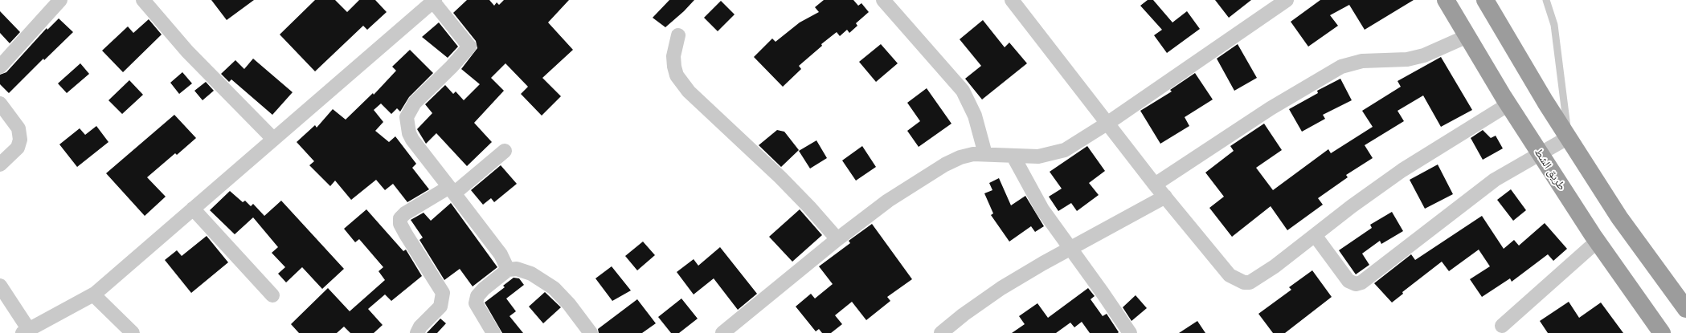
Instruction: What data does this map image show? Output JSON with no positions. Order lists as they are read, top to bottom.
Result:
{
  "streets": {
    "highway": ["طريق الشط"]
  }
}
